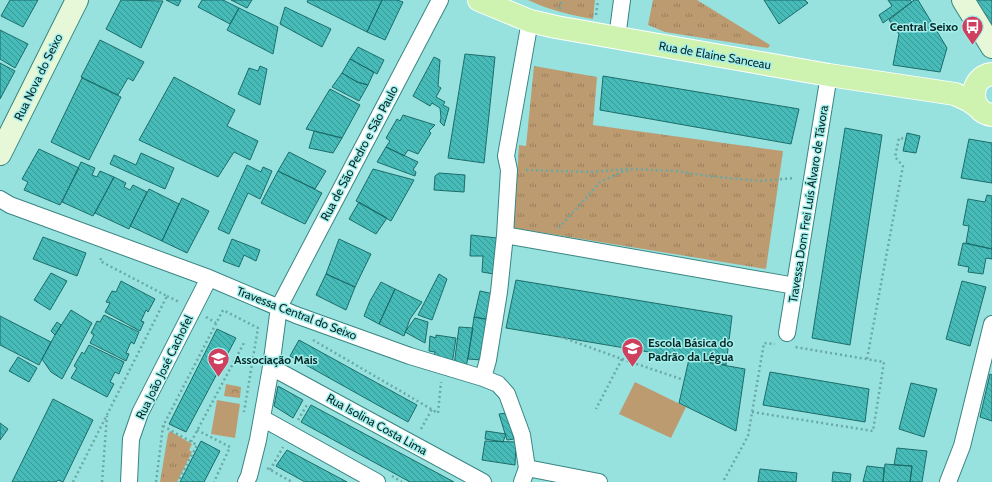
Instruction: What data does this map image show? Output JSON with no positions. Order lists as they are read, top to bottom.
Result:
{
  "streets": {
    "main road": ["Rua de Elaine Sanceau", "Rua Nova do Seixo"],
    "street": [
      "Rua de São Pedro e São Paulo",
      "Travessa Dom Frei Luís Álvaro de Távora",
      "Travessa Central do Seixo",
      "Rua João José Cachofel",
      "Rua Isolina Costa Lima"
    ]
  },
  "crossings": [
    ["Rua de Elaine Sanceau", "Travessa Dom Frei Luís Álvaro de Távora"],
    ["Rua de São Pedro e São Paulo", "Travessa Central do Seixo"],
    ["Travessa Central do Seixo", "Rua João José Cachofel"]
  ],
  "places": {
    "bus stop": ["Central Seixo"],
    "school or university": ["Escola Básica do Padrão da Légua", "Associação Mais"]
  }
}
